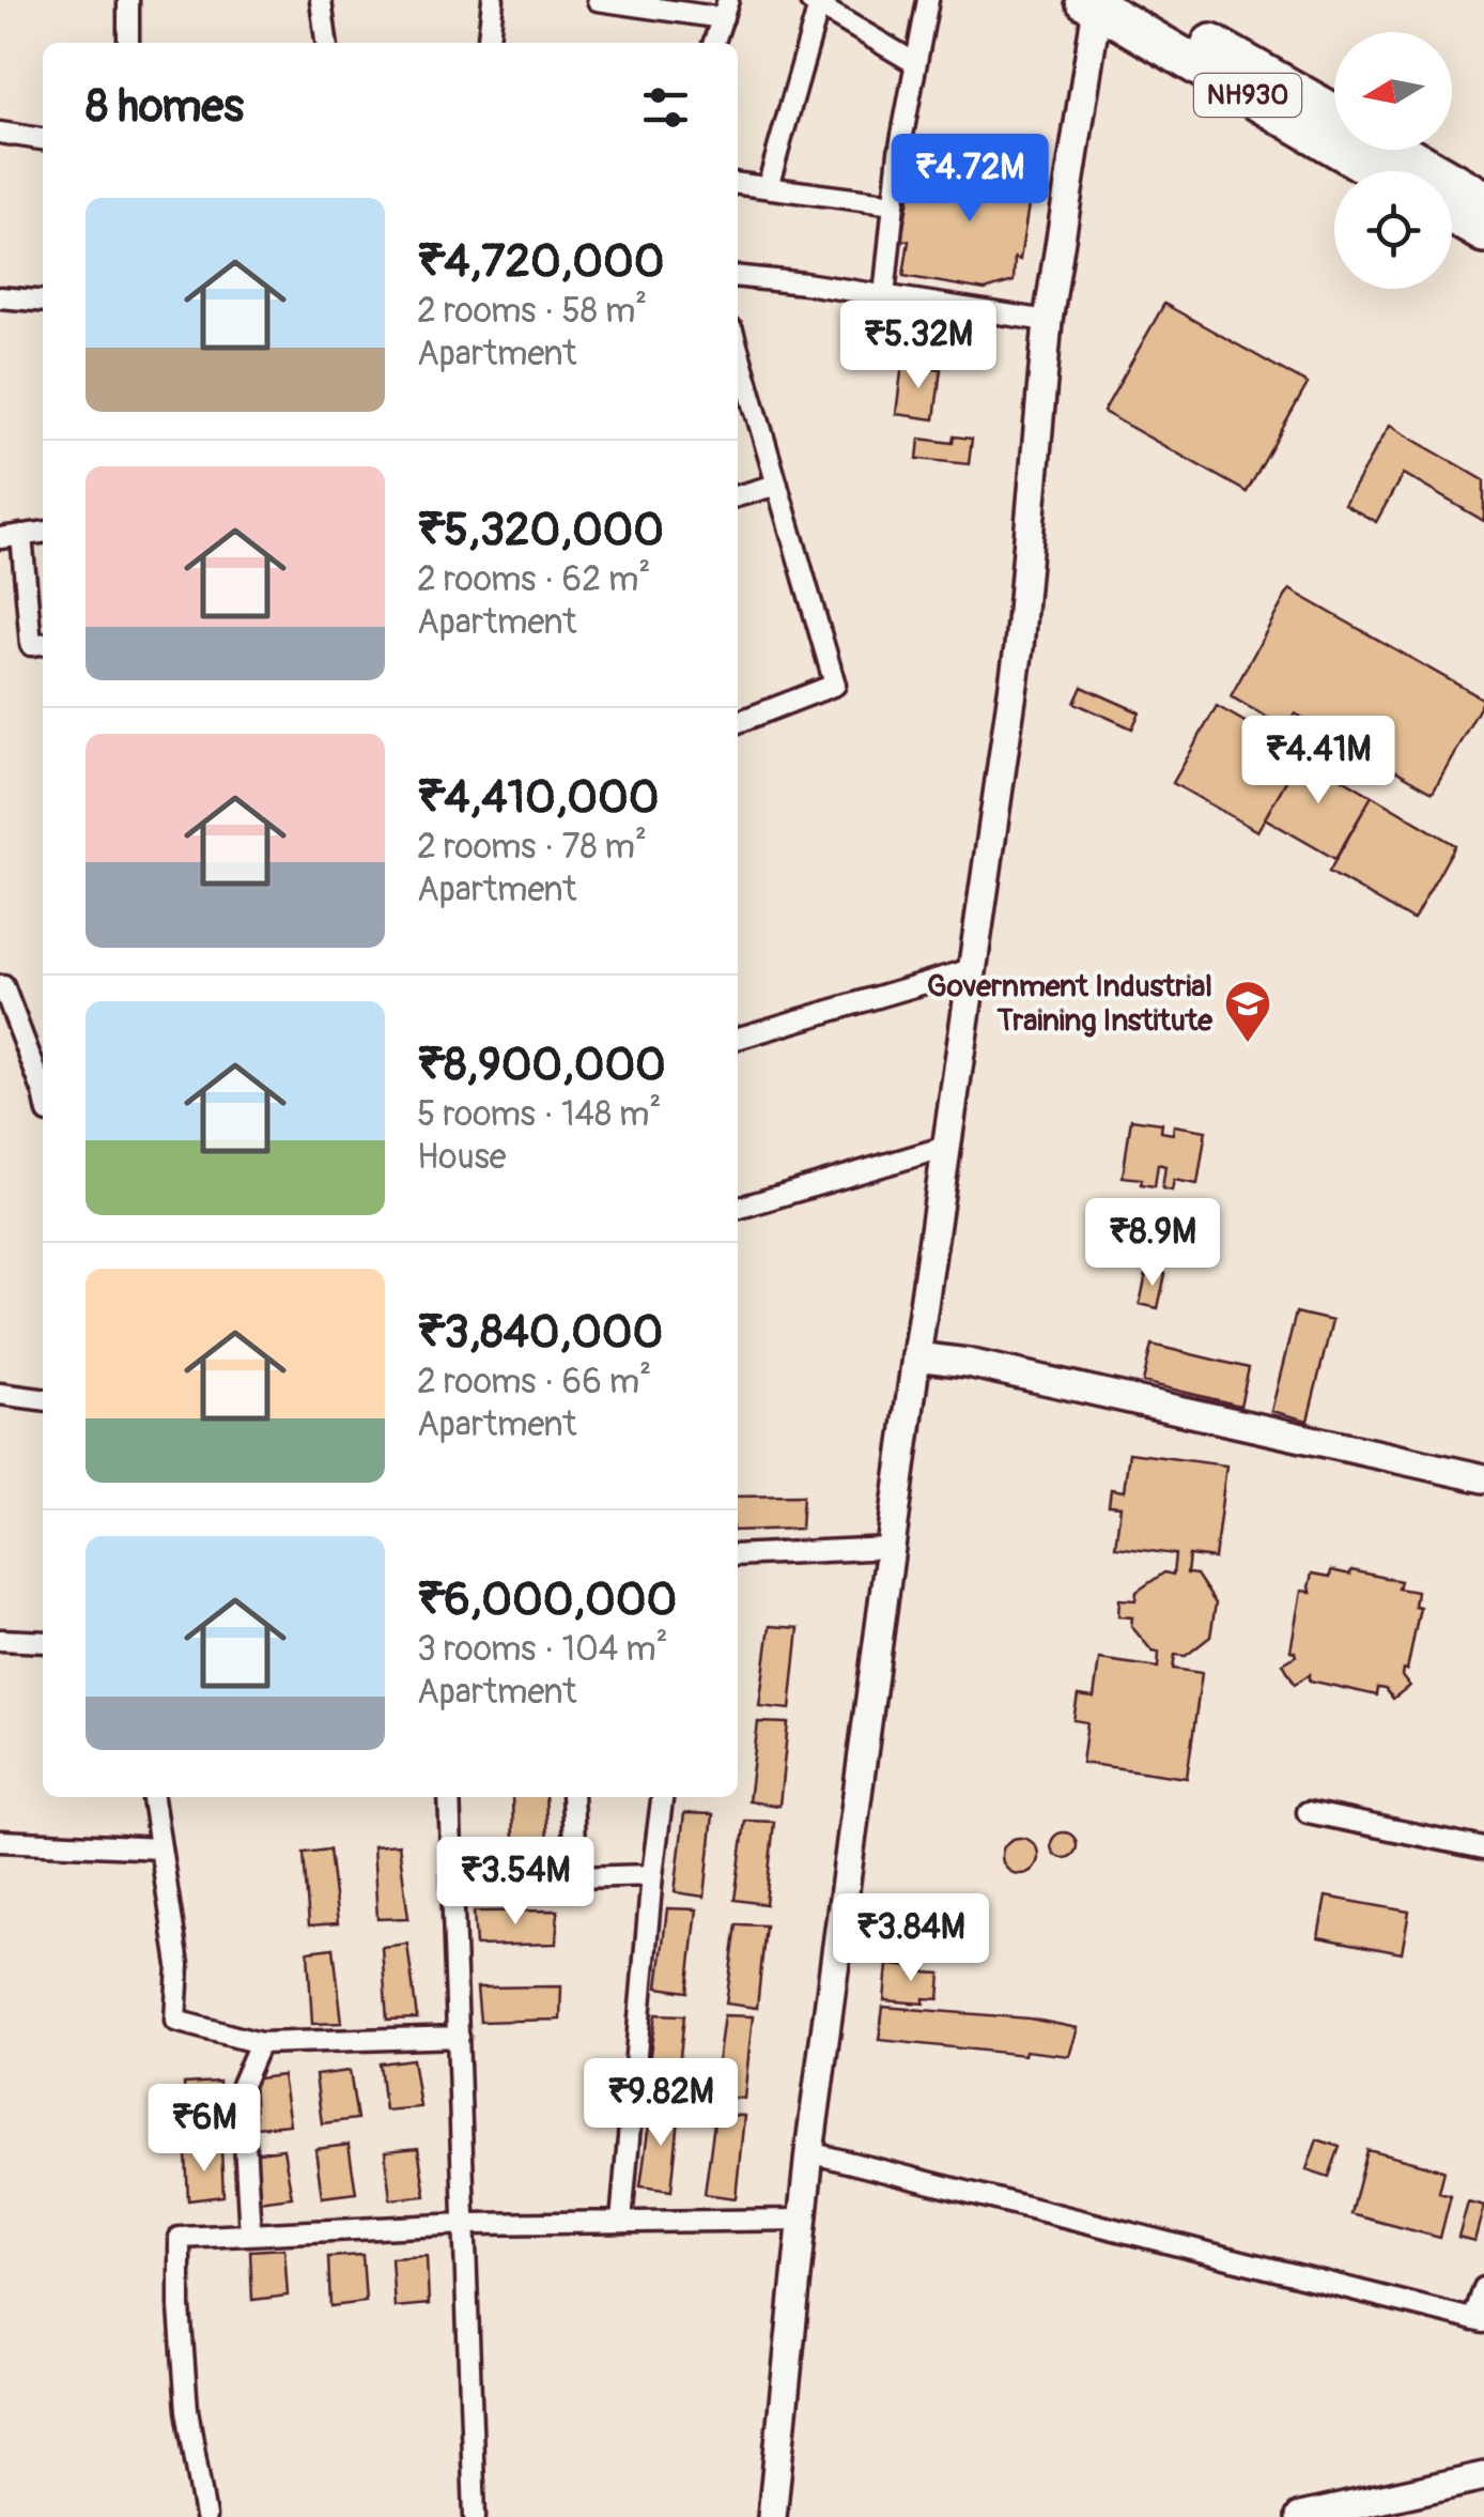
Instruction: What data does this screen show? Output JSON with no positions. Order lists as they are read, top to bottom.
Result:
{
  "streets": {
    "highway": ["NH930"]
  },
  "places": {
    "school or university": ["Government Industrial Training Institute"]
  },
  "north": "left",
  "page": {
    "heading": "8 homes",
    "price": [
      "₹4.72M",
      "₹5.32M",
      "₹4.41M",
      "₹8.9M",
      "₹3.54M",
      "₹3.84M",
      "₹9.82M",
      "₹6M"
    ],
    "list": [
      {
        "name": "₹4,720,000",
        "note": "2 rooms · 58 m² · Apartment"
      },
      {
        "name": "₹5,320,000",
        "note": "2 rooms · 62 m² · Apartment"
      },
      {
        "name": "₹4,410,000",
        "note": "2 rooms · 78 m² · Apartment"
      },
      {
        "name": "₹8,900,000",
        "note": "5 rooms · 148 m² · House"
      },
      {
        "name": "₹3,840,000",
        "note": "2 rooms · 66 m² · Apartment"
      },
      {
        "name": "₹6,000,000",
        "note": "3 rooms · 104 m² · Apartment"
      }
    ]
  }
}
